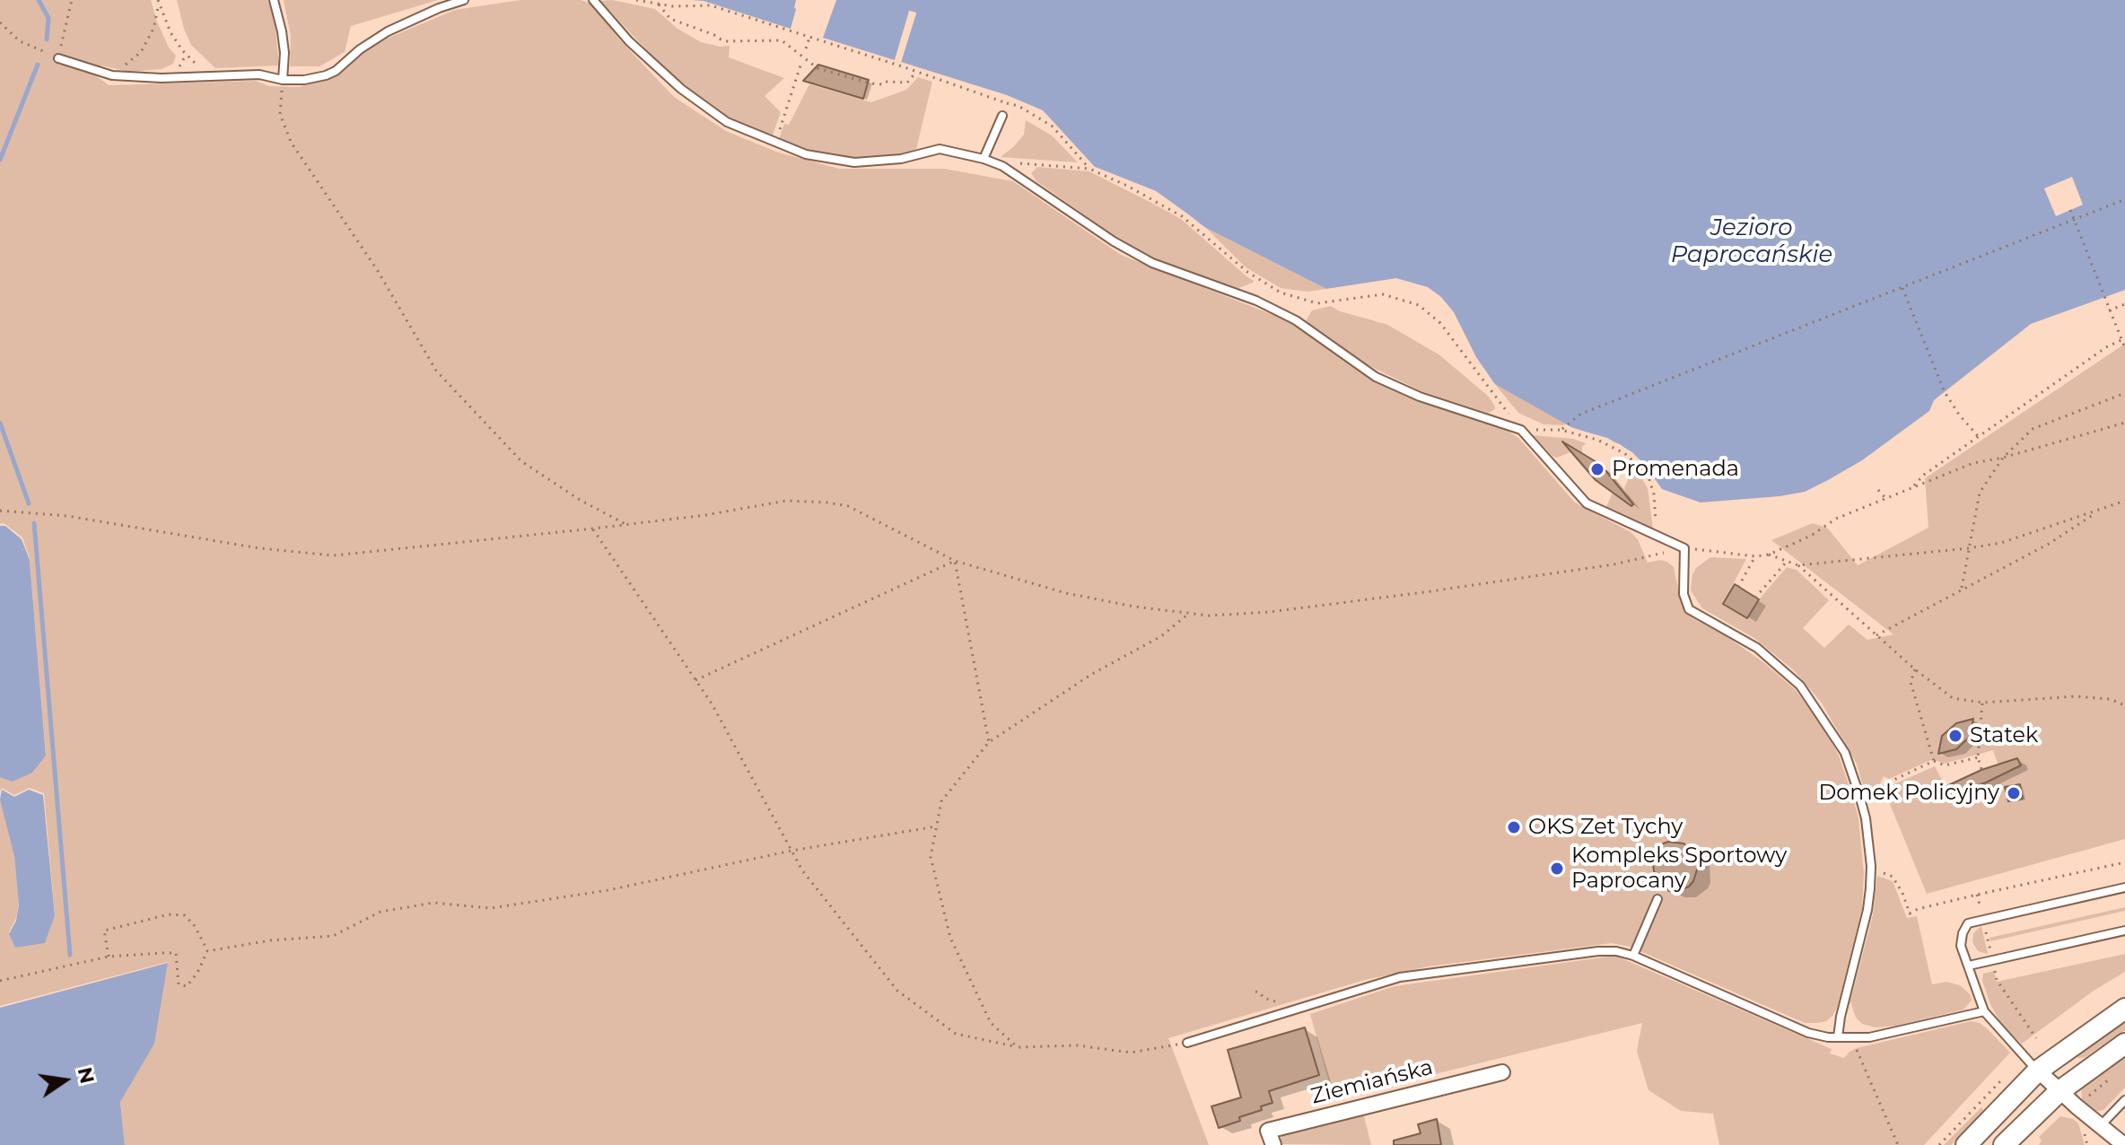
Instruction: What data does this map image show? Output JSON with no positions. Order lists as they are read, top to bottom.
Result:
{
  "streets": {
    "street": ["Ziemiańska"]
  },
  "water": ["Jezioro Paprocańskie"],
  "places": [
    "Promenada",
    "Statek",
    "Domek Policyjny",
    "OKS Zet Tychy",
    "Kompleks Sportowy Paprocany"
  ],
  "north": "right"
}
